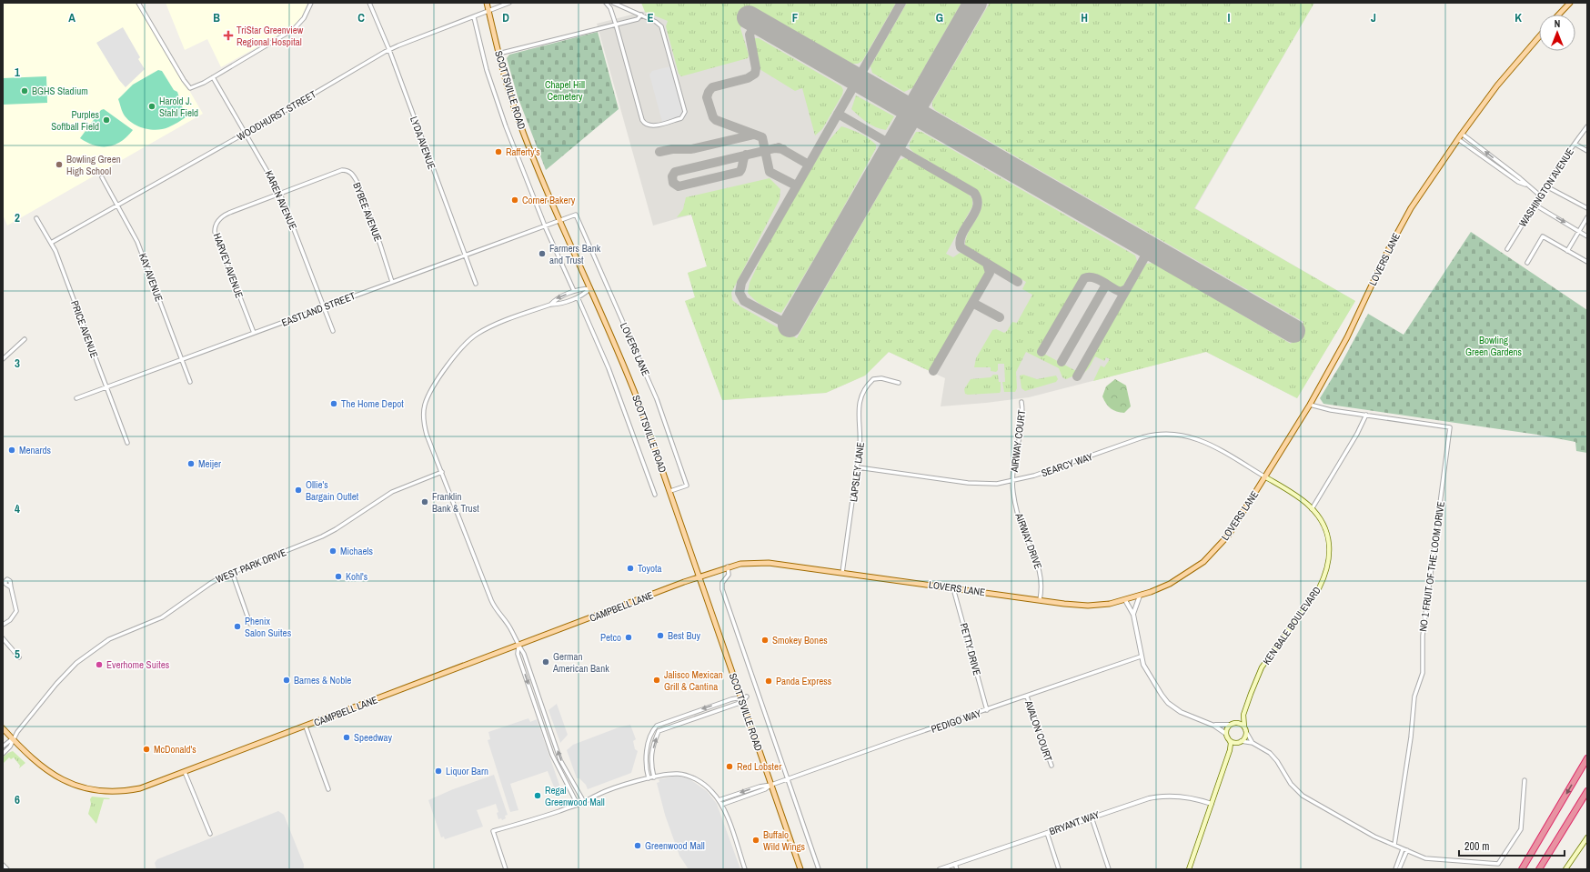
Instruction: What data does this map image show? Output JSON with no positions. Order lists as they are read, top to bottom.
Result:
{
  "streets": {
    "main road": [
      "SCOTTSVILLE ROAD",
      "LOVERS LANE",
      "CAMPBELL LANE",
      "KEN BALE BOULEVARD"
    ],
    "street": [
      "WOODHURST STREET",
      "LYDA AVENUE",
      "WASHINGTON AVENUE",
      "KAREN AVENUE",
      "BYBEE AVENUE",
      "HARVEY AVENUE",
      "KAY AVENUE",
      "EASTLAND STREET",
      "PRICE AVENUE",
      "AIRWAY COURT",
      "SEARCY WAY",
      "LAPSLEY LANE",
      "AIRWAY DRIVE",
      "WEST PARK DRIVE",
      "NO 1 FRUIT OF THE LOOM DRIVE",
      "PETTY DRIVE",
      "PEDIGO WAY",
      "AVALON COURT",
      "BRYANT WAY"
    ]
  },
  "crossings": [
    ["SCOTTSVILLE ROAD", "WOODHURST STREET"],
    ["SCOTTSVILLE ROAD", "LOVERS LANE"],
    ["SCOTTSVILLE ROAD", "EASTLAND STREET"],
    ["SCOTTSVILLE ROAD", "CAMPBELL LANE"],
    ["SCOTTSVILLE ROAD", "PEDIGO WAY"],
    ["WOODHURST STREET", "LYDA AVENUE"],
    ["WOODHURST STREET", "KAREN AVENUE"],
    ["WOODHURST STREET", "KAY AVENUE"],
    ["WOODHURST STREET", "PRICE AVENUE"],
    ["LYDA AVENUE", "EASTLAND STREET"],
    ["KAREN AVENUE", "BYBEE AVENUE"],
    ["KAREN AVENUE", "HARVEY AVENUE"],
    ["KAREN AVENUE", "EASTLAND STREET"],
    ["BYBEE AVENUE", "HARVEY AVENUE"],
    ["BYBEE AVENUE", "EASTLAND STREET"],
    ["LOVERS LANE", "EASTLAND STREET"],
    ["LOVERS LANE", "SEARCY WAY"],
    ["LOVERS LANE", "LAPSLEY LANE"],
    ["LOVERS LANE", "AIRWAY DRIVE"],
    ["LOVERS LANE", "NO 1 FRUIT OF THE LOOM DRIVE"],
    ["LOVERS LANE", "CAMPBELL LANE"],
    ["LOVERS LANE", "KEN BALE BOULEVARD"],
    ["LOVERS LANE", "PETTY DRIVE"],
    ["HARVEY AVENUE", "EASTLAND STREET"],
    ["KAY AVENUE", "EASTLAND STREET"],
    ["EASTLAND STREET", "PRICE AVENUE"],
    ["AIRWAY COURT", "SEARCY WAY"],
    ["AIRWAY COURT", "AIRWAY DRIVE"],
    ["SEARCY WAY", "LAPSLEY LANE"],
    ["SEARCY WAY", "AIRWAY DRIVE"],
    ["SEARCY WAY", "KEN BALE BOULEVARD"],
    ["WEST PARK DRIVE", "CAMPBELL LANE"],
    ["PETTY DRIVE", "PEDIGO WAY"],
    ["PEDIGO WAY", "AVALON COURT"]
  ],
  "parks": ["Chapel Hill Cemetery", "Bowling Green Gardens"],
  "places": {
    "health": ["TriStar Greenview Regional Hospital"],
    "other": [
      "BGHS Stadium",
      "Harold J. Stahl Field",
      "Purples Softball Field",
      "Rafferty’s",
      "Bowling Green High School",
      "Corner Bakery",
      "Farmers Bank and Trust",
      "The Home Depot",
      "Menards",
      "Meijer",
      "Ollie's Bargain Outlet",
      "Franklin Bank & Trust",
      "Michaels",
      "Toyota",
      "Kohl's",
      "Phenix Salon Suites",
      "Best Buy",
      "Petco",
      "Smokey Bones",
      "German American Bank",
      "Everhome Suites",
      "Barnes & Noble",
      "Jalisco Mexican Grill & Cantina",
      "Panda Express",
      "Speedway",
      "McDonald's",
      "Red Lobster",
      "Liquor Barn",
      "Regal Greenwood Mall",
      "Buffalo Wild Wings",
      "Greenwood Mall"
    ]
  },
  "scale_bar": "200 m",
  "north": "top",
  "grid": {
    "columns": [
      "A",
      "B",
      "C",
      "D",
      "E",
      "F",
      "G",
      "H",
      "I",
      "J",
      "K"
    ],
    "rows": [
      "1",
      "2",
      "3",
      "4",
      "5",
      "6"
    ]
  }
}
